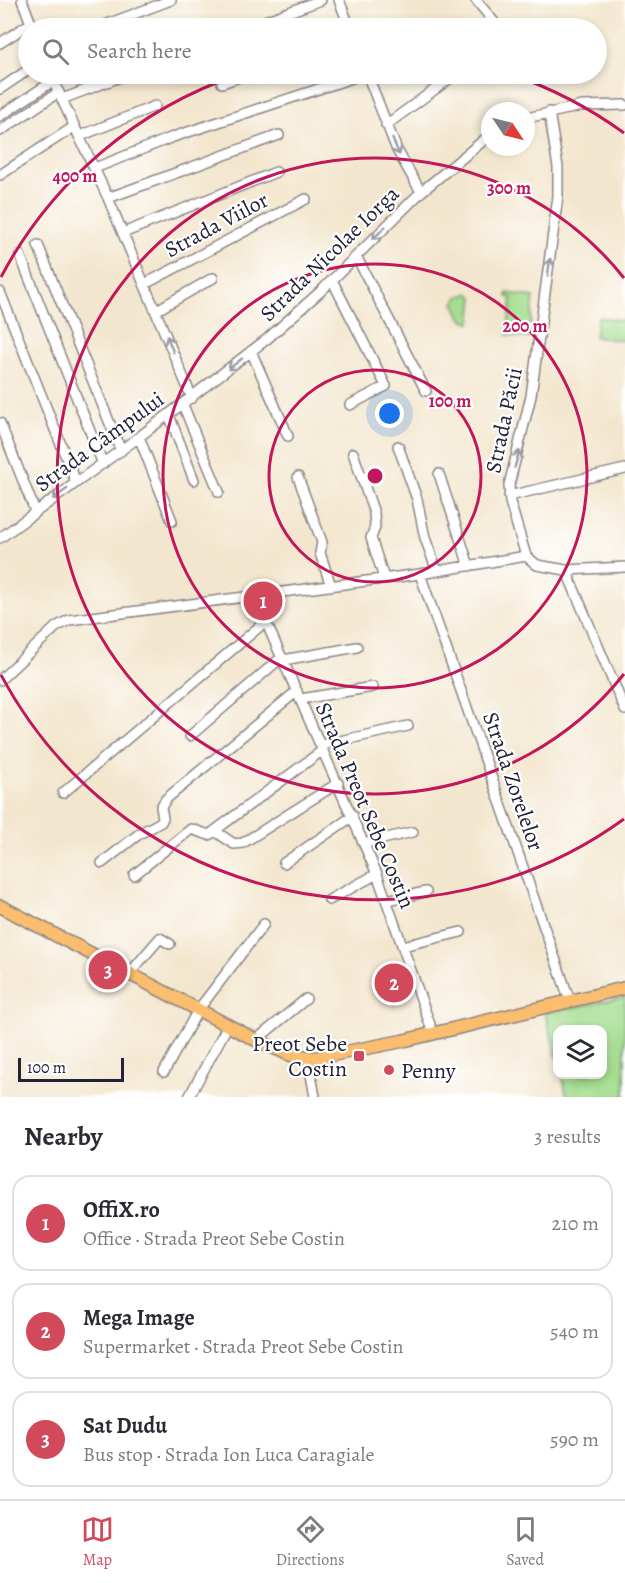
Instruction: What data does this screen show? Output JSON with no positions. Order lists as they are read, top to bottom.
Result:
{
  "streets": {
    "street": [
      "Strada Viilor",
      "Strada Nicolae Iorga",
      "Strada Păcii",
      "Strada Câmpului",
      "Strada Zorelelor",
      "Strada Preot Sebe Costin"
    ]
  },
  "crossings": [
    ["Strada Viilor", "Strada Nicolae Iorga"],
    ["Strada Viilor", "Strada Câmpului"],
    ["Strada Nicolae Iorga", "Strada Câmpului"]
  ],
  "one_way": ["Strada Nicolae Iorga", "Strada Păcii"],
  "places": {
    "transit": ["Preot Sebe Costin"],
    "other": ["Penny"]
  },
  "scale_bar": "100 m",
  "north": "bottom right",
  "page": {
    "search": "Search here",
    "pins": ["1", "3", "2"],
    "scale": "100 m",
    "heading": ["Nearby", "3 results"],
    "list": [
      {
        "mark": "1",
        "name": "OffiX.ro",
        "note": "Office · Strada Preot Sebe Costin",
        "value": "210 m"
      },
      {
        "mark": "2",
        "name": "Mega Image",
        "note": "Supermarket · Strada Preot Sebe Costin",
        "value": "540 m"
      },
      {
        "mark": "3",
        "name": "Sat Dudu",
        "note": "Bus stop · Strada Ion Luca Caragiale",
        "value": "590 m"
      }
    ],
    "nav": ["Map", "Directions", "Saved"]
  },
  "rings": [
    "400 m",
    "300 m",
    "200 m",
    "100 m"
  ]
}
